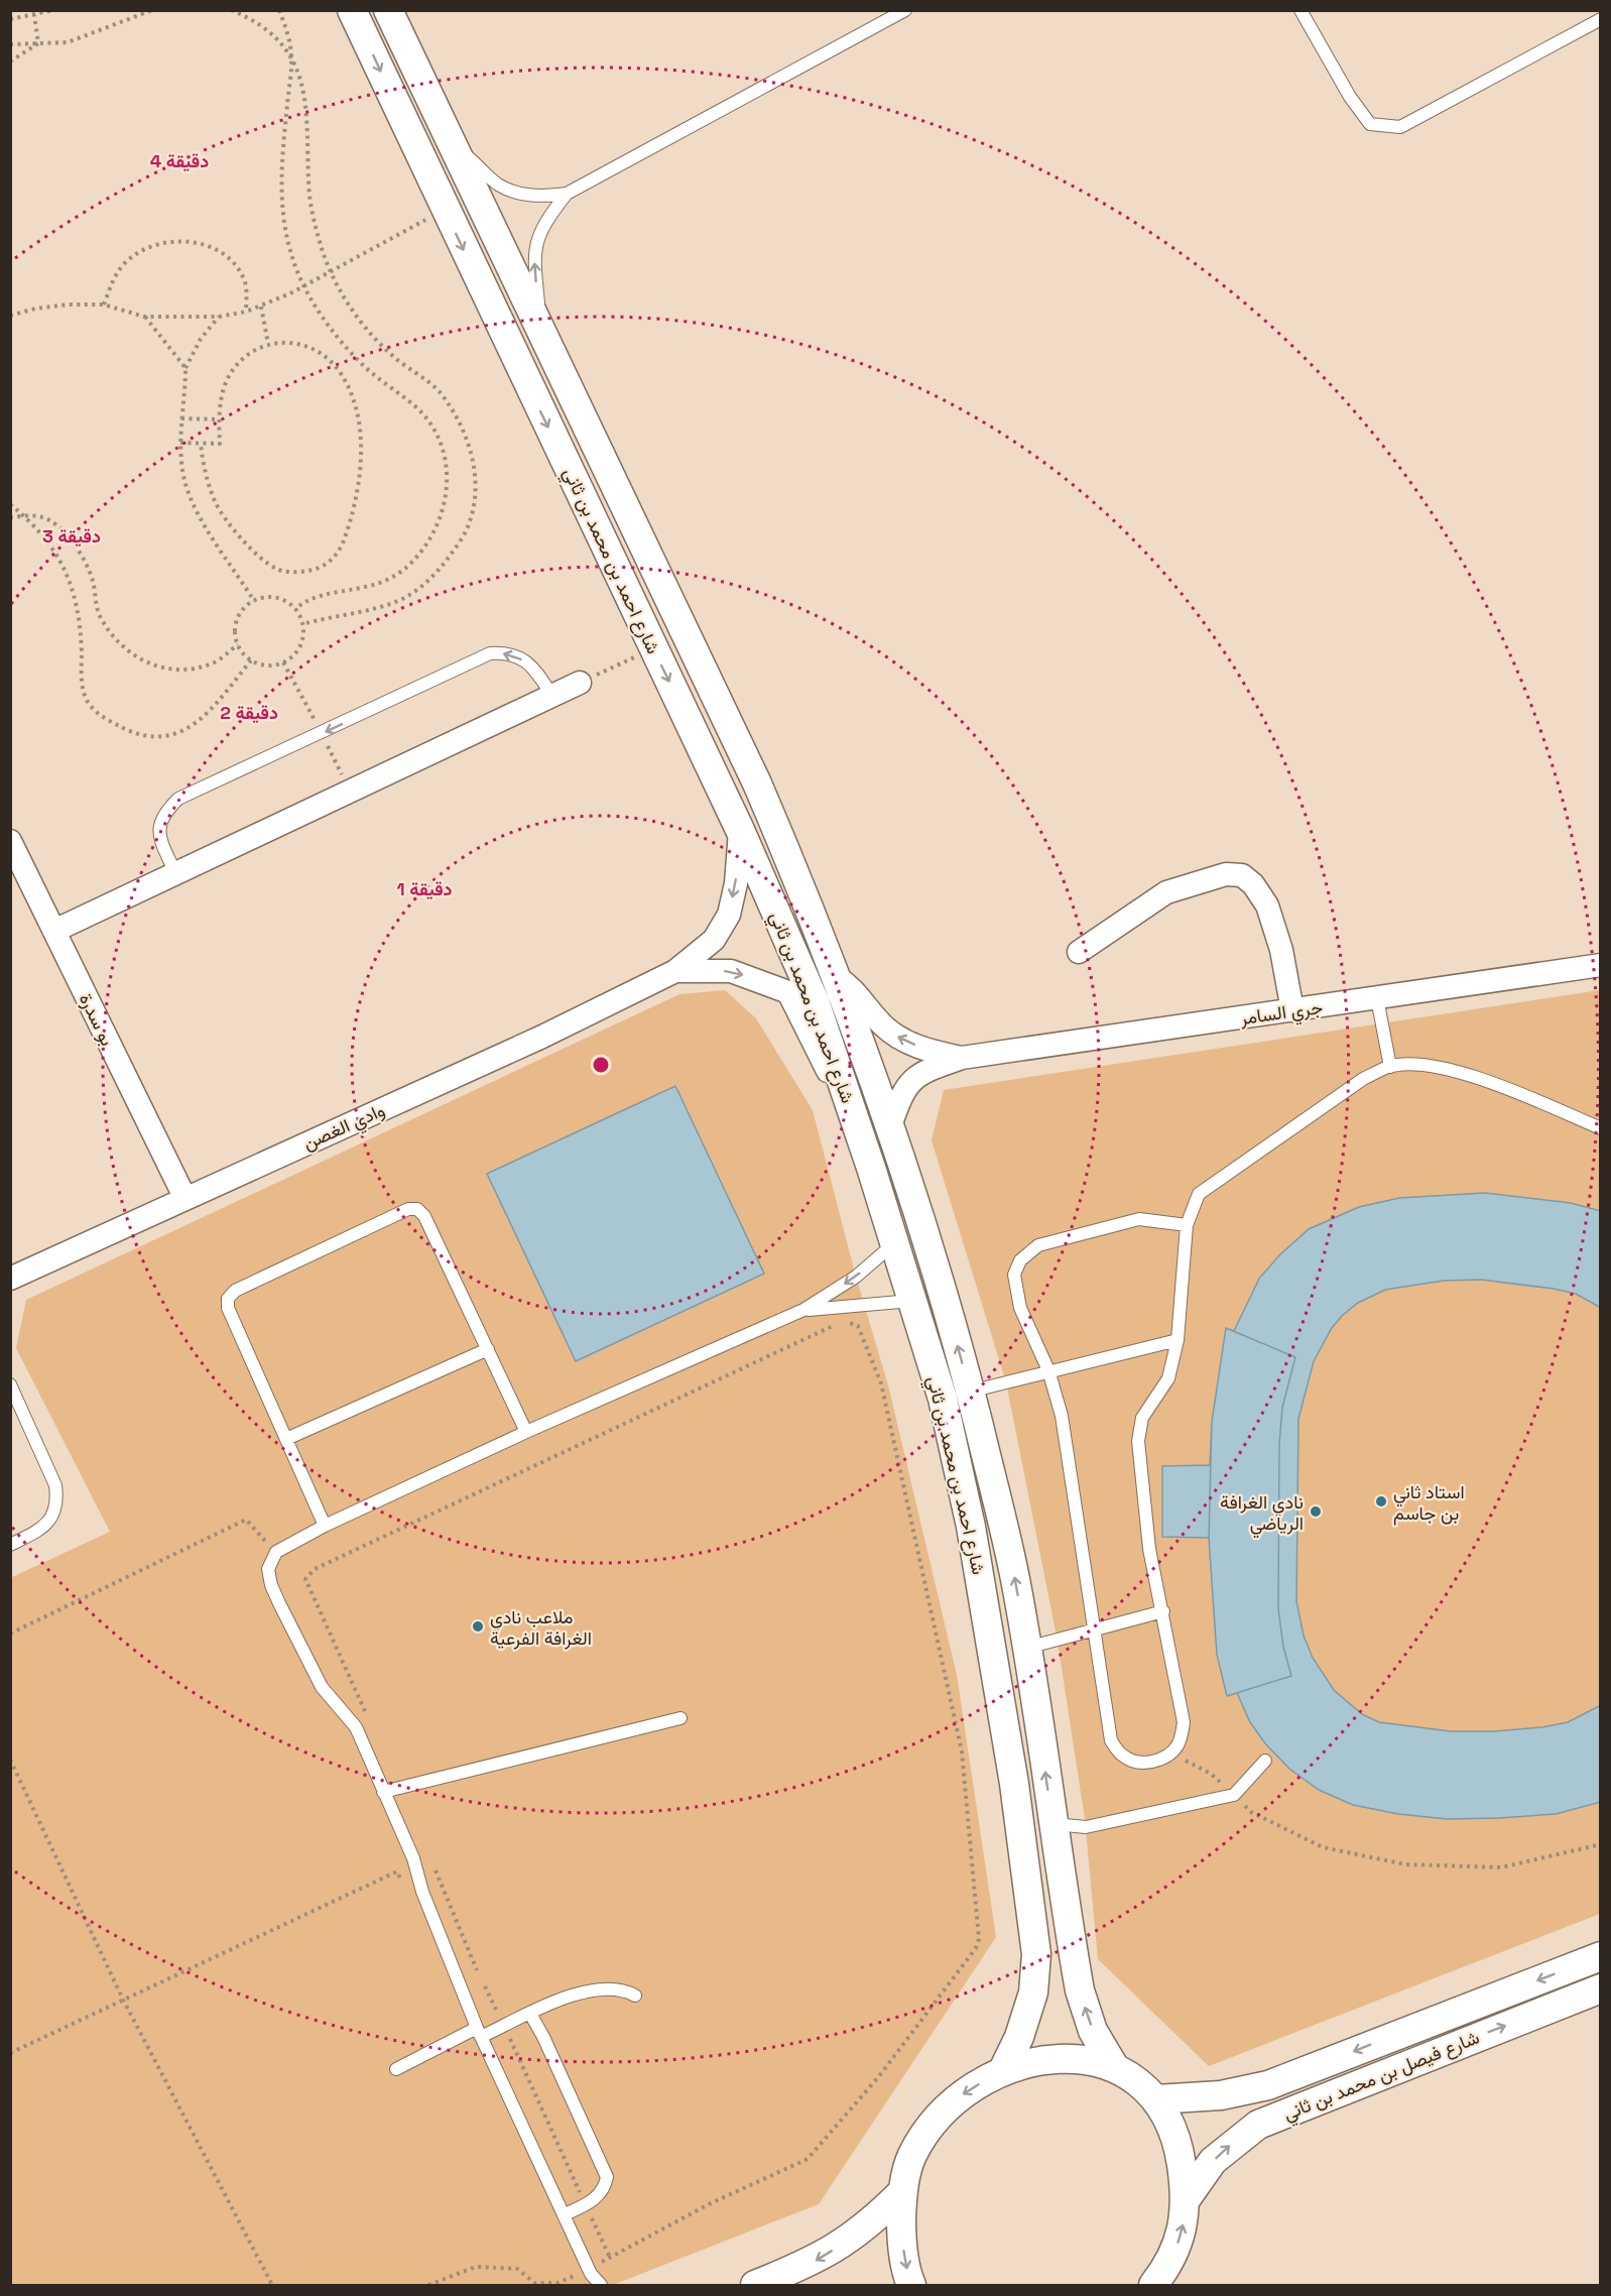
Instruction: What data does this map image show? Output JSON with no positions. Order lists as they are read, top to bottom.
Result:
{
  "streets": {
    "street": [
      "شارع احمد بن محمد بن ثاني",
      "جري السامر",
      "بو سدرة",
      "وادي الغصن",
      "شارع فيصل بن محمد بن ثاني"
    ]
  },
  "crossings": [
    ["شارع احمد بن محمد بن ثاني", "جري السامر"],
    ["شارع احمد بن محمد بن ثاني", "وادي الغصن"],
    ["بو سدرة", "وادي الغصن"]
  ],
  "places": ["استاد ثاني بن جاسم", "نادي الغرافة الرياضي", "ملاعب نادي الغرافة الفرعية"],
  "rings": [
    "4 دقيقة",
    "3 دقيقة",
    "2 دقيقة",
    "1 دقيقة"
  ]
}
